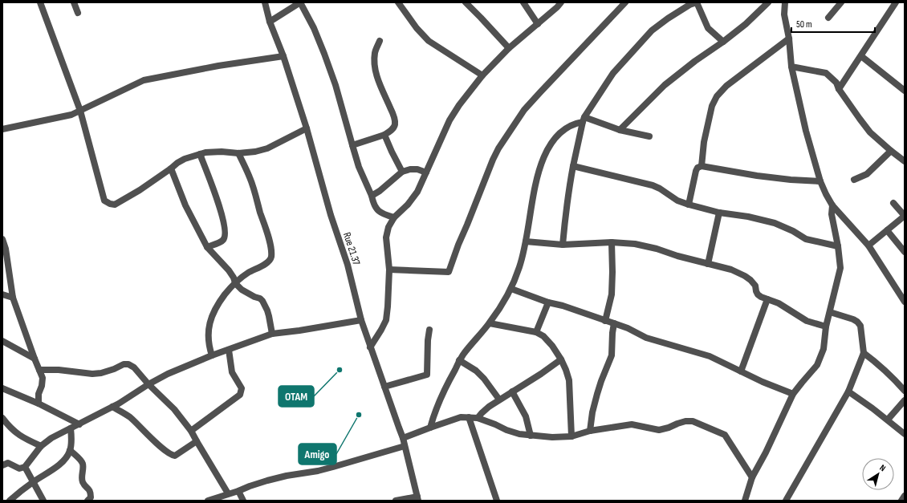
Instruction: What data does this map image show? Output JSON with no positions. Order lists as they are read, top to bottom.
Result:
{
  "streets": {
    "street": ["Rue 21.37"]
  },
  "places": ["OTAM", "Amigo"],
  "scale_bar": "50 m",
  "north": "top right"
}
